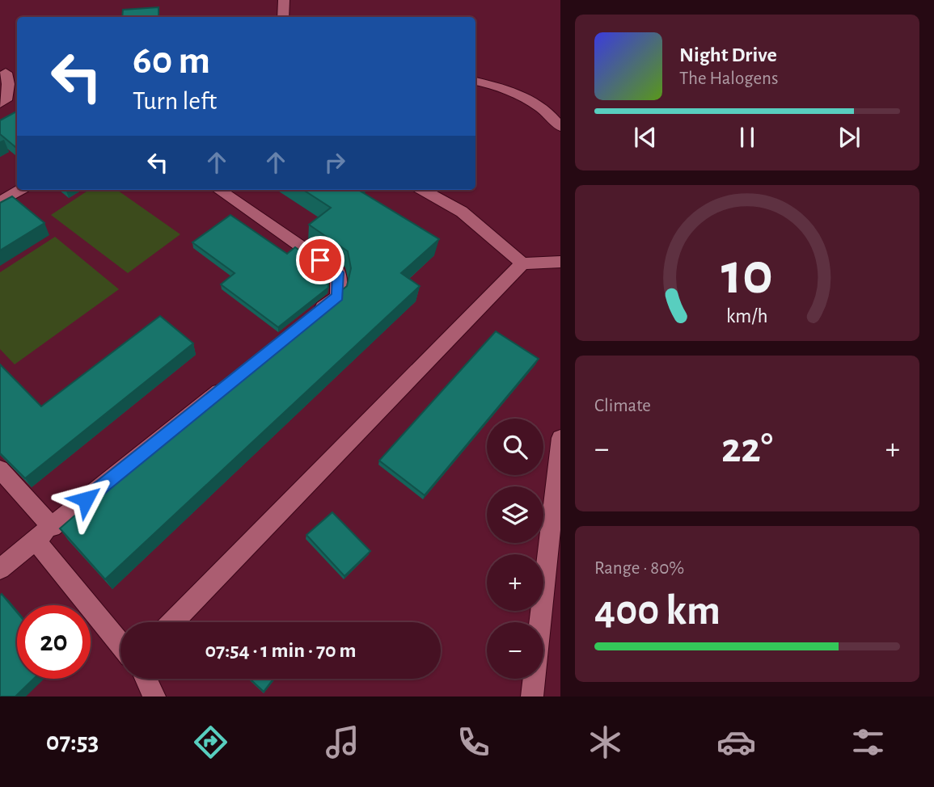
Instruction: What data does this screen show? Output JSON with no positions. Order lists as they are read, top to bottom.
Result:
{
  "page": {
    "turn": ["60 m", "Turn left"],
    "song": ["Night Drive", "The Halogens"],
    "tile": [
      "Climate",
      ["Range · 80%", "400 km"]
    ],
    "map_buttons": ["+", "−"],
    "heat": ["−", "22°", "+"],
    "limit": "20",
    "trip": "07:54 · 1 min · 70 m",
    "tabs": "07:53",
    "gauge": ["10", "km/h"]
  }
}
